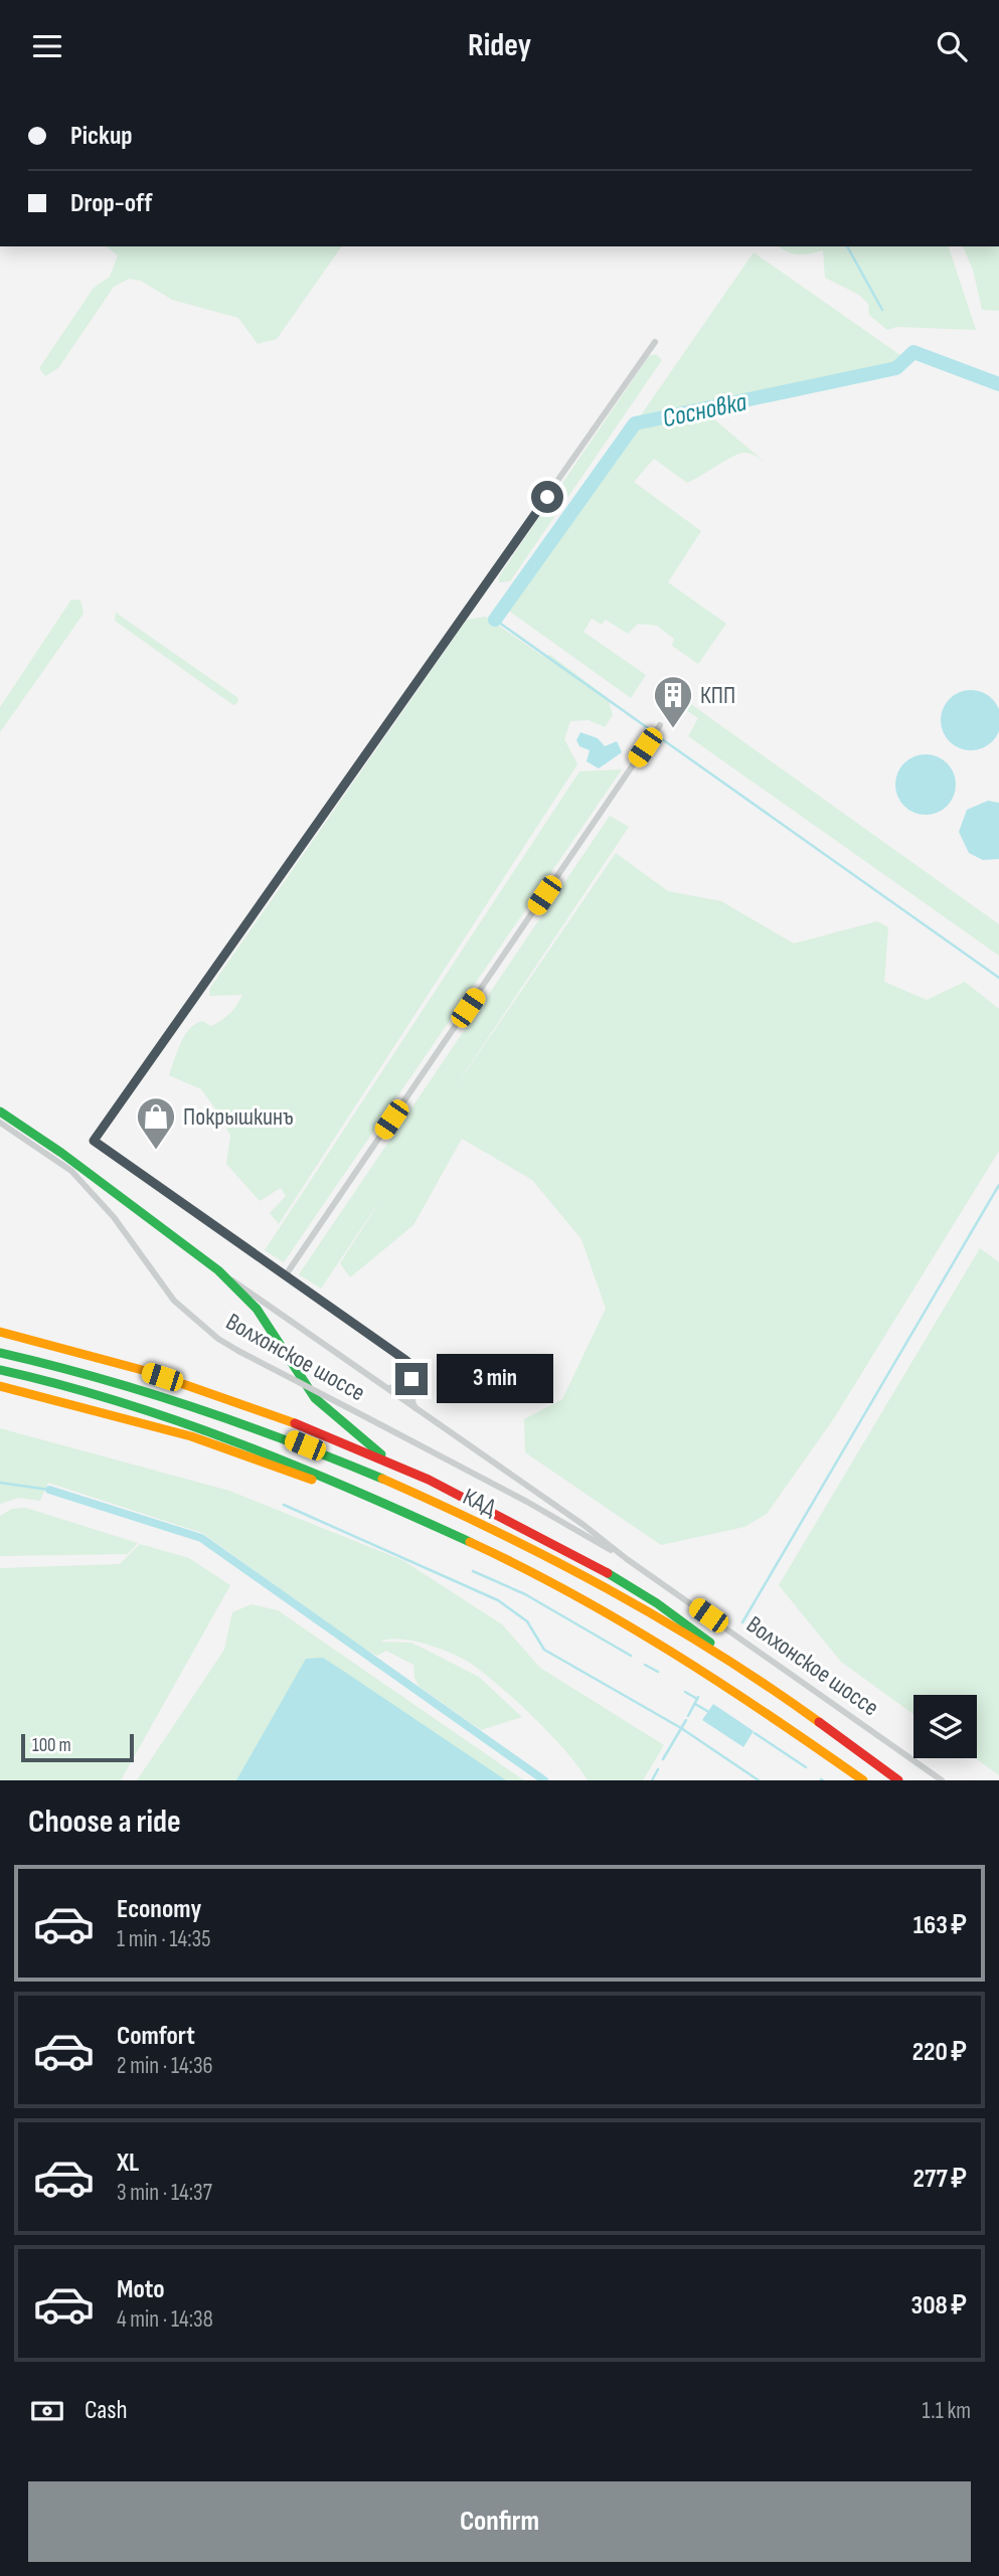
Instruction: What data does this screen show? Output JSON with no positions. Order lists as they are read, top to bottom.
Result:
{
  "streets": {
    "main road": ["Волхонское шоссе", "КАД"]
  },
  "water": ["Сосновка"],
  "places": {
    "building": ["КПП"],
    "shop": ["Покрышкинъ"]
  },
  "scale_bar": "100 m",
  "page": {
    "header": "Ridey",
    "banner": ["Pickup", "Drop-off"],
    "bubble": "3 min",
    "scale": "100 m",
    "heading": "Choose a ride",
    "list": [
      {
        "name": "Economy",
        "note": "1 min · 14:35",
        "value": "163 ₽"
      },
      {
        "name": "Comfort",
        "note": "2 min · 14:36",
        "value": "220 ₽"
      },
      {
        "name": "XL",
        "note": "3 min · 14:37",
        "value": "277 ₽"
      },
      {
        "name": "Moto",
        "note": "4 min · 14:38",
        "value": "308 ₽"
      }
    ],
    "pay": ["Cash", "1.1 km"],
    "buttons": "Confirm"
  }
}
